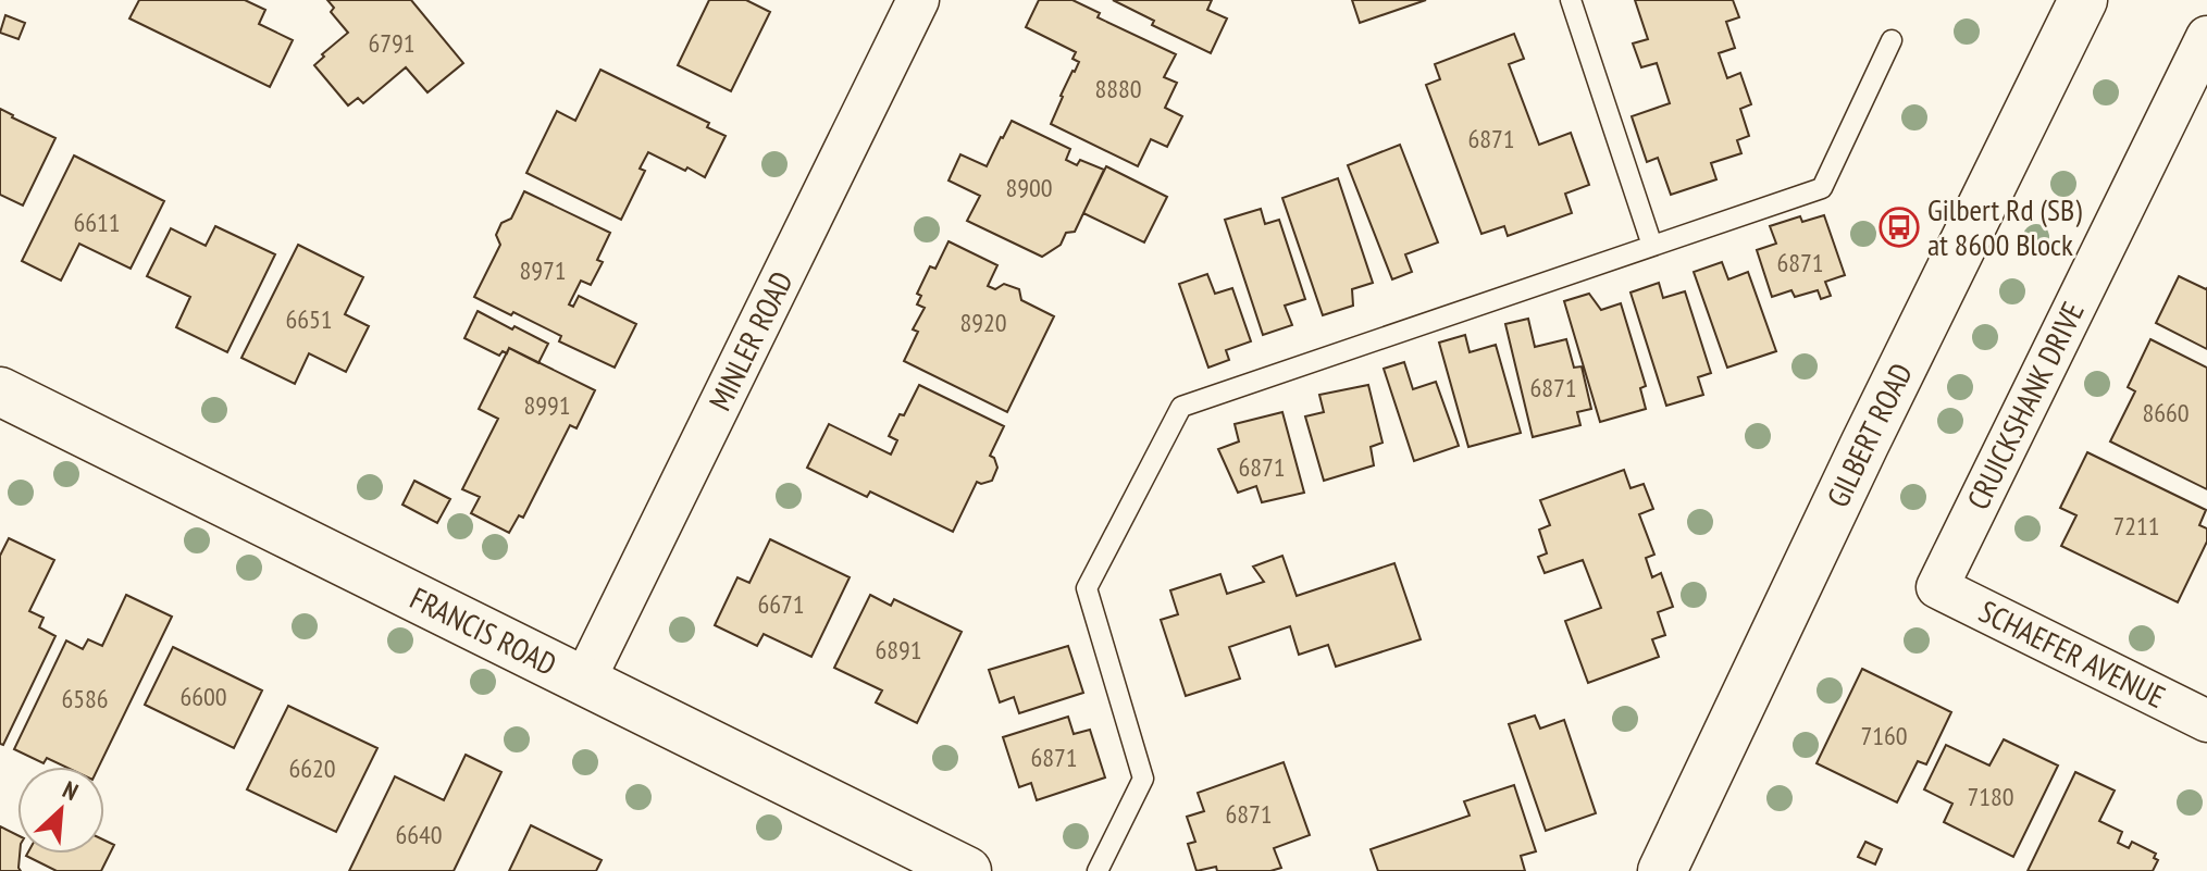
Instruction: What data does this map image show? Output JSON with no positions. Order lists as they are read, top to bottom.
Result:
{
  "streets": {
    "street": [
      "MINLER ROAD",
      "CRUICKSHANK DRIVE",
      "GILBERT ROAD",
      "FRANCIS ROAD",
      "SCHAEFER AVENUE"
    ]
  },
  "crossings": [
    ["MINLER ROAD", "FRANCIS ROAD"],
    ["CRUICKSHANK DRIVE", "SCHAEFER AVENUE"]
  ],
  "places": {
    "bus stop": ["Gilbert Rd (SB) at 8600 Block"]
  },
  "house_numbers": [
    "6791",
    "8880",
    "6871",
    "8900",
    "6611",
    "6871",
    "8971",
    "6651",
    "8920",
    "6871",
    "8991",
    "8660",
    "6871",
    "7211",
    "6671",
    "6891",
    "6600",
    "6586",
    "7160",
    "6871",
    "6620",
    "7180",
    "6871",
    "6640"
  ],
  "north": "top right"
}
